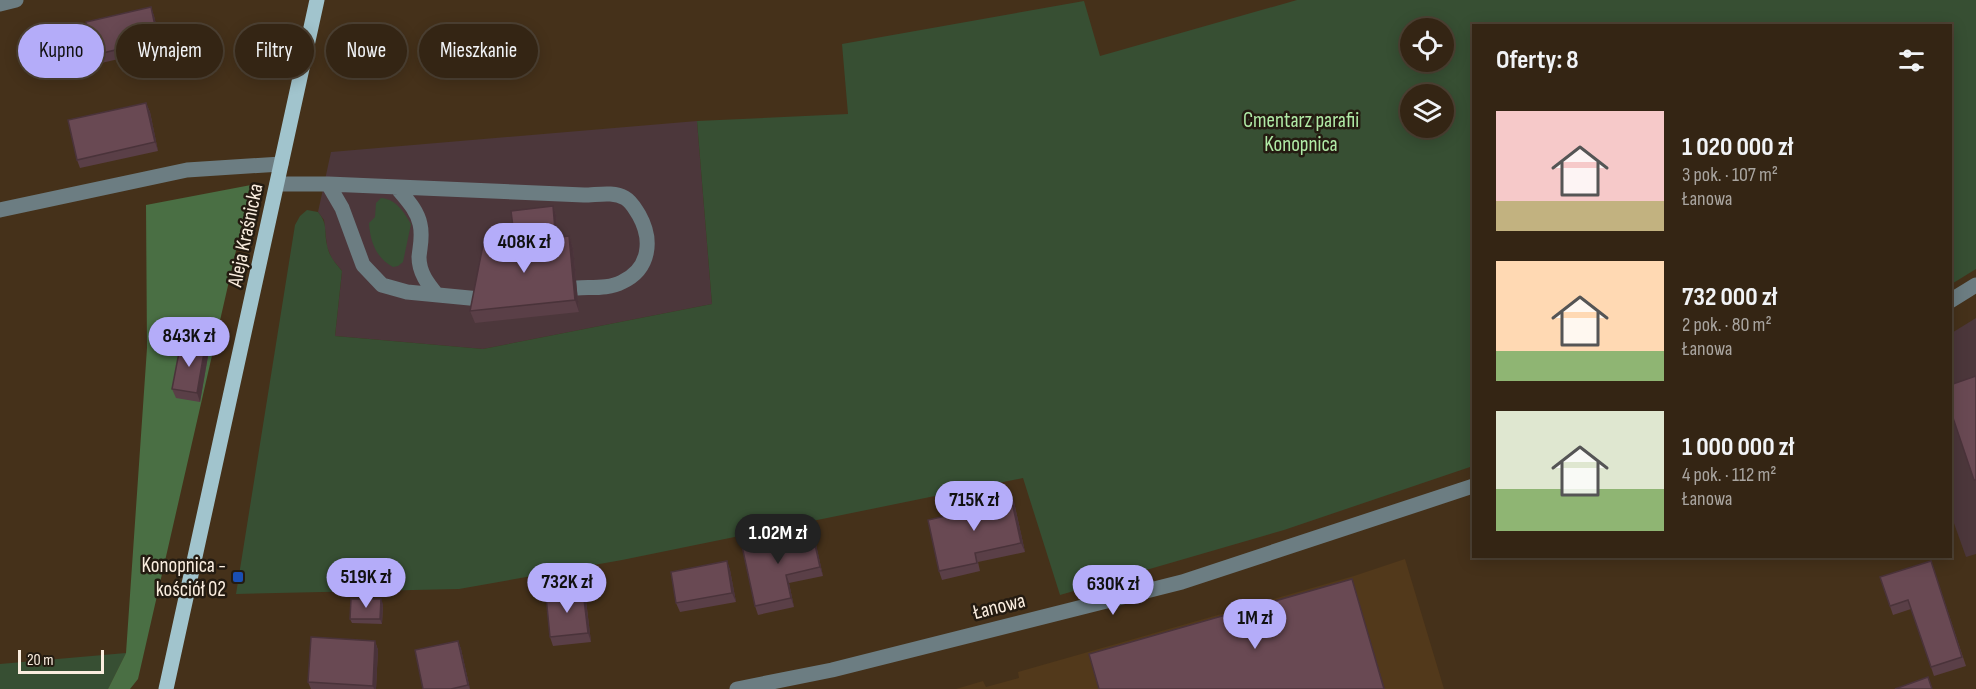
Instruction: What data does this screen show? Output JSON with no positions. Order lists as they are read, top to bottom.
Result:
{
  "streets": {
    "main road": ["Aleja Kraśnicka"],
    "street": ["Łanowa"]
  },
  "parks": ["Cmentarz parafii Konopnica"],
  "places": {
    "transit": ["Konopnica - kościół 02"]
  },
  "scale_bar": "20 m",
  "page": {
    "chip": [
      "Kupno",
      "Wynajem",
      "Filtry",
      "Nowe",
      "Mieszkanie"
    ],
    "heading": "Oferty: 8",
    "list": [
      {
        "name": "1 020 000 zł",
        "note": "3 pok. · 107 m² · Łanowa"
      },
      {
        "name": "732 000 zł",
        "note": "2 pok. · 80 m² · Łanowa"
      },
      {
        "name": "1 000 000 zł",
        "note": "4 pok. · 112 m² · Łanowa"
      }
    ],
    "price": [
      "408K zł",
      "843K zł",
      "715K zł",
      "1.02M zł",
      "519K zł",
      "732K zł",
      "630K zł",
      "1M zł"
    ],
    "scale": "20 m"
  }
}
